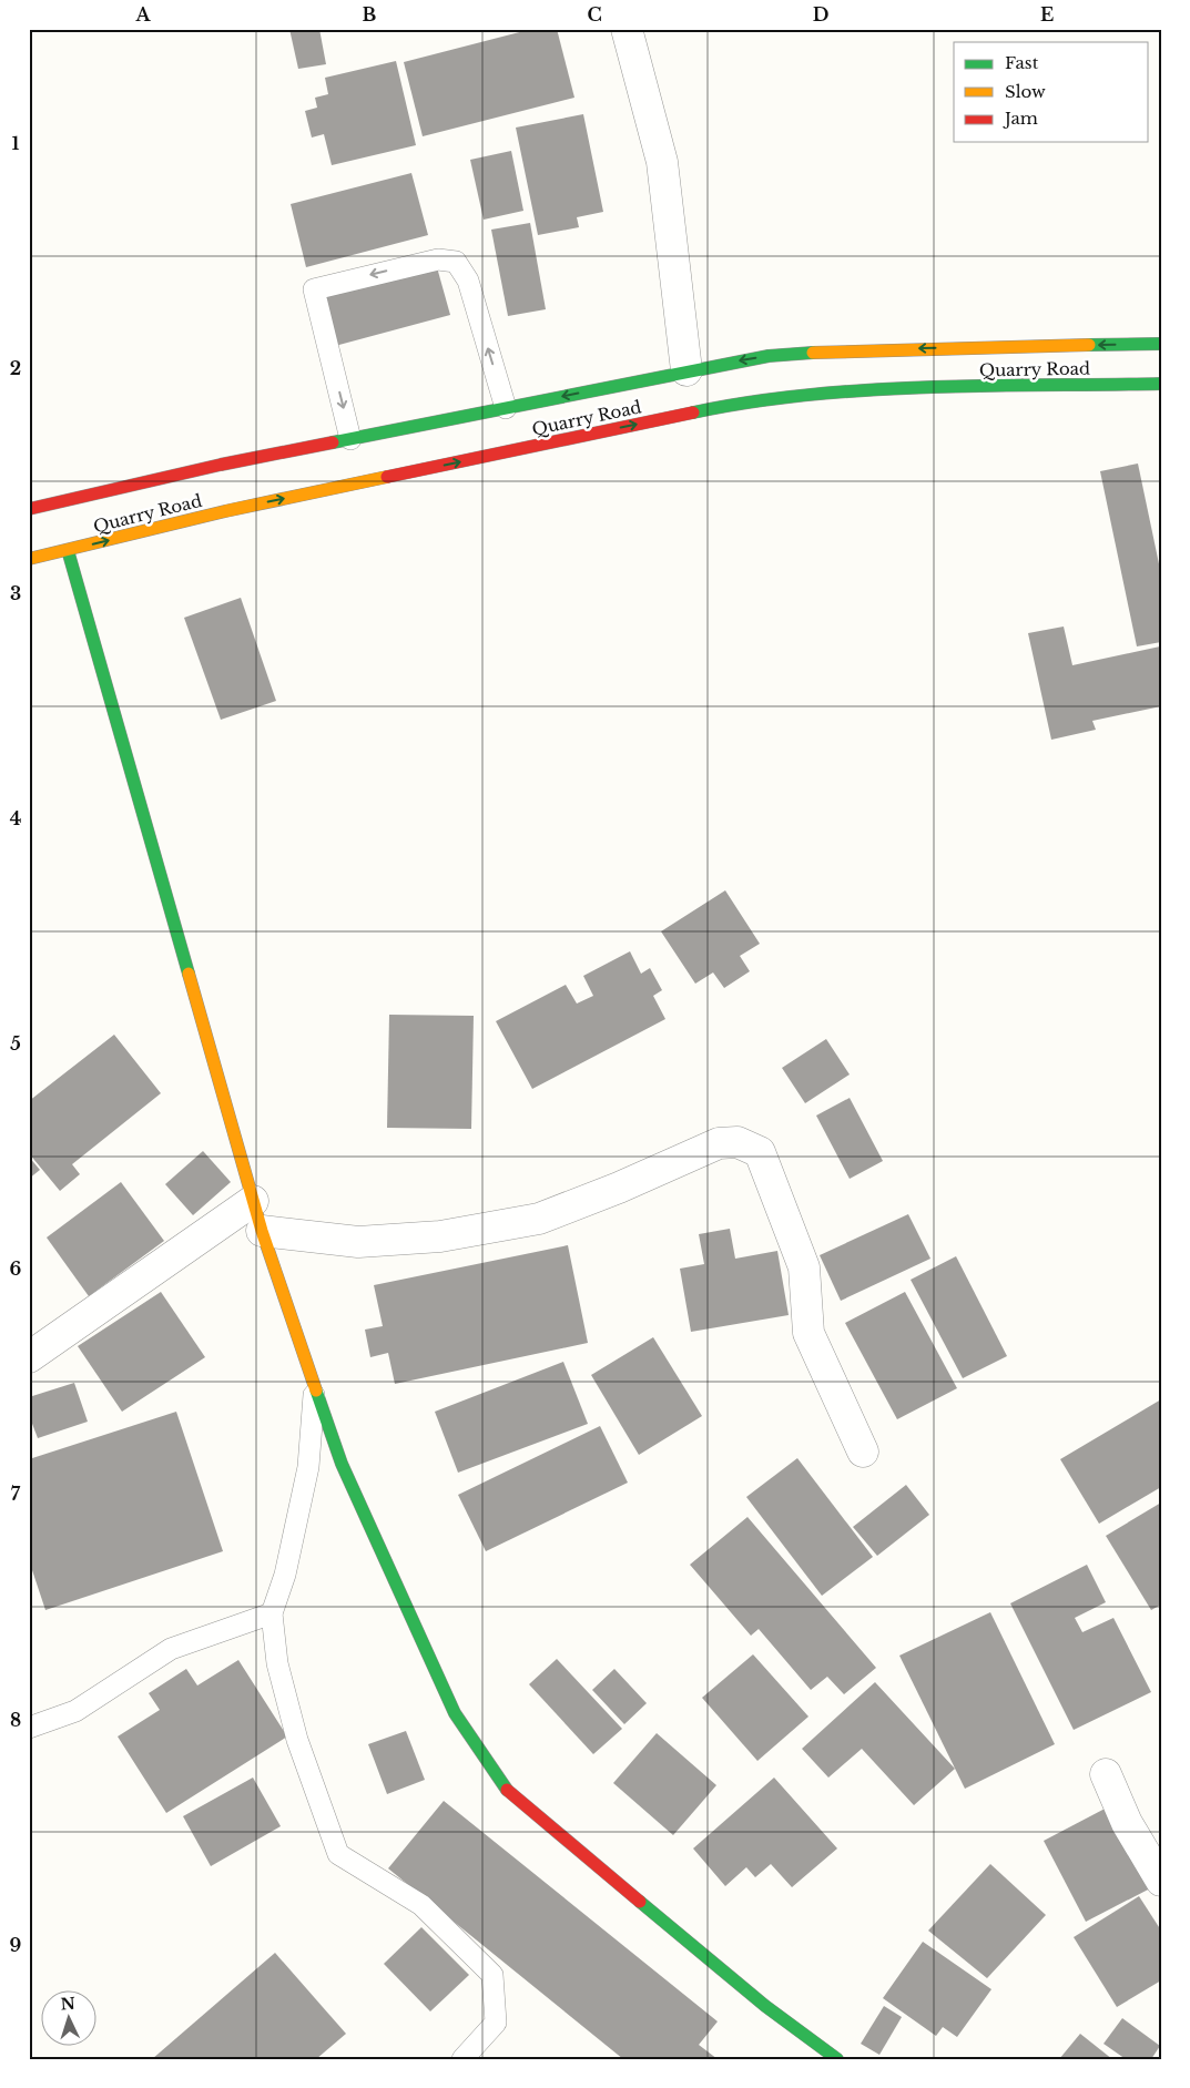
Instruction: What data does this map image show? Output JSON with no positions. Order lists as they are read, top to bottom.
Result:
{
  "streets": {
    "main road": ["Quarry Road"]
  },
  "legend": ["Fast", "Slow", "Jam"],
  "north": "top",
  "grid": {
    "columns": [
      "A",
      "B",
      "C",
      "D",
      "E"
    ],
    "rows": [
      "1",
      "2",
      "3",
      "4",
      "5",
      "6",
      "7",
      "8",
      "9"
    ]
  }
}
